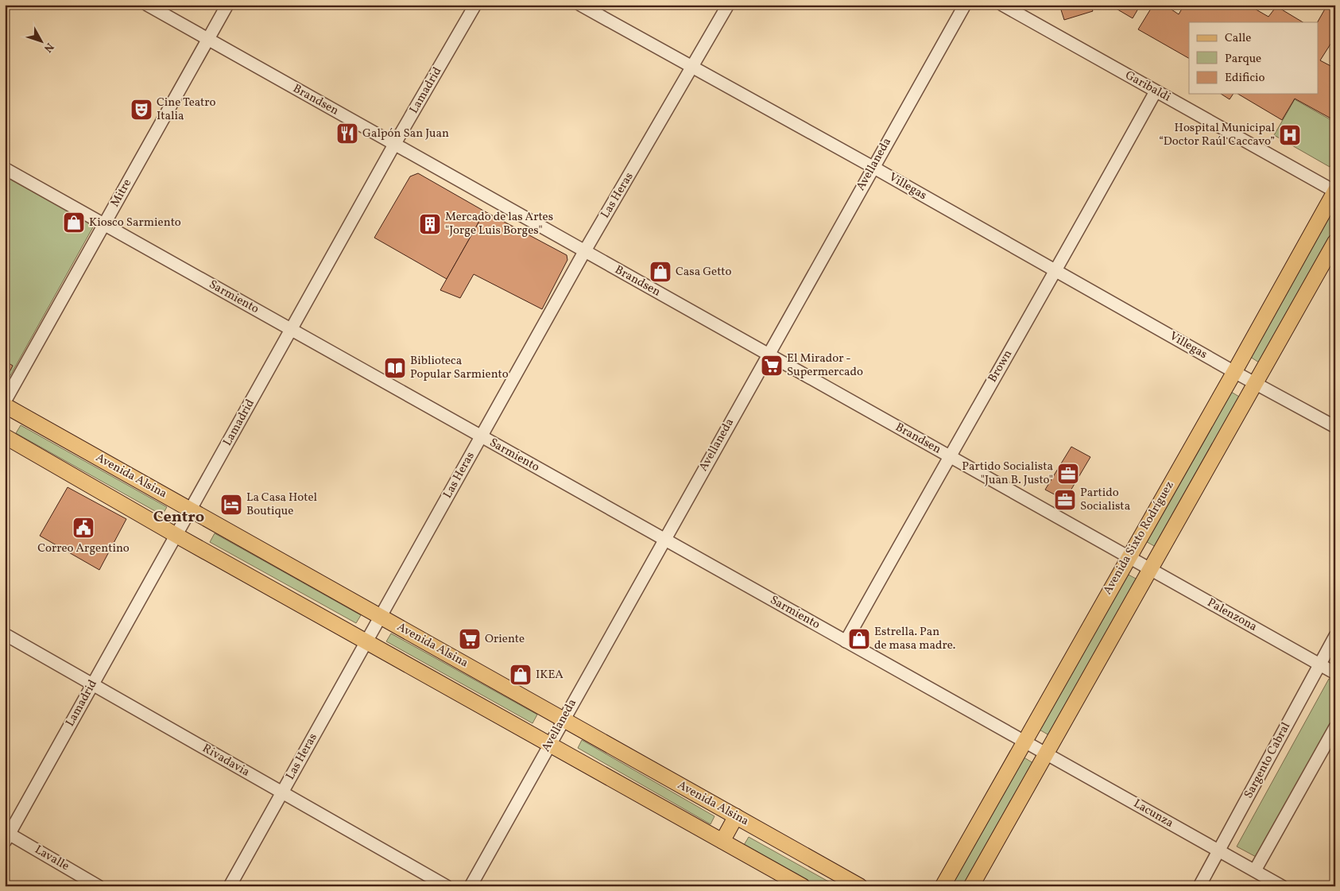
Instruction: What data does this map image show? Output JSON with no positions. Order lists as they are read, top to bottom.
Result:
{
  "streets": {
    "main road": ["Avenida Alsina", "Avenida Sixto Rodríguez"],
    "street": [
      "Garibaldi",
      "Lamadrid",
      "Brandsen",
      "Avellaneda",
      "Villegas",
      "Mitre",
      "Las Heras",
      "Sarmiento",
      "Brown",
      "Palenzona",
      "Rivadavia",
      "Sargento Cabral",
      "Lacunza",
      "Lavalle"
    ]
  },
  "crossings": [
    ["Garibaldi", "Brown"],
    ["Garibaldi", "Avenida Sixto Rodríguez"],
    ["Lamadrid", "Brandsen"],
    ["Lamadrid", "Sarmiento"],
    ["Lamadrid", "Avenida Alsina"],
    ["Lamadrid", "Rivadavia"],
    ["Lamadrid", "Lavalle"],
    ["Brandsen", "Avellaneda"],
    ["Brandsen", "Mitre"],
    ["Brandsen", "Las Heras"],
    ["Brandsen", "Brown"],
    ["Brandsen", "Avenida Sixto Rodríguez"],
    ["Brandsen", "Palenzona"],
    ["Avellaneda", "Villegas"],
    ["Avellaneda", "Sarmiento"],
    ["Avellaneda", "Avenida Alsina"],
    ["Villegas", "Las Heras"],
    ["Villegas", "Brown"],
    ["Villegas", "Avenida Sixto Rodríguez"],
    ["Mitre", "Sarmiento"],
    ["Las Heras", "Sarmiento"],
    ["Las Heras", "Avenida Alsina"],
    ["Las Heras", "Rivadavia"],
    ["Sarmiento", "Brown"],
    ["Sarmiento", "Avenida Sixto Rodríguez"],
    ["Sarmiento", "Lacunza"],
    ["Avenida Sixto Rodríguez", "Palenzona"],
    ["Avenida Sixto Rodríguez", "Lacunza"],
    ["Palenzona", "Sargento Cabral"],
    ["Sargento Cabral", "Lacunza"]
  ],
  "districts": ["Centro"],
  "places": {
    "theatre": ["Cine Teatro Italia"],
    "restaurant": ["Galpón San Juan"],
    "hospital": ["Hospital Municipal “Doctor Raúl Caccavo”"],
    "shop": [
      "Kiosco Sarmiento",
      "Casa Getto",
      "Estrella. Pan de masa madre.",
      "IKEA"
    ],
    "building": ["Mercado de las Artes \"Jorge Luis Borges\""],
    "supermarket": ["El Mirador - Supermercado", "Oriente"],
    "library": ["Biblioteca Popular Sarmiento"],
    "office": ["Partido Socialista \"Juan B. Justo\"", "Partido Socialista"],
    "hotel": ["La Casa Hotel Boutique"],
    "public building": ["Correo Argentino"]
  },
  "legend": ["Calle", "Parque", "Edificio"],
  "north": "bottom right"
}
